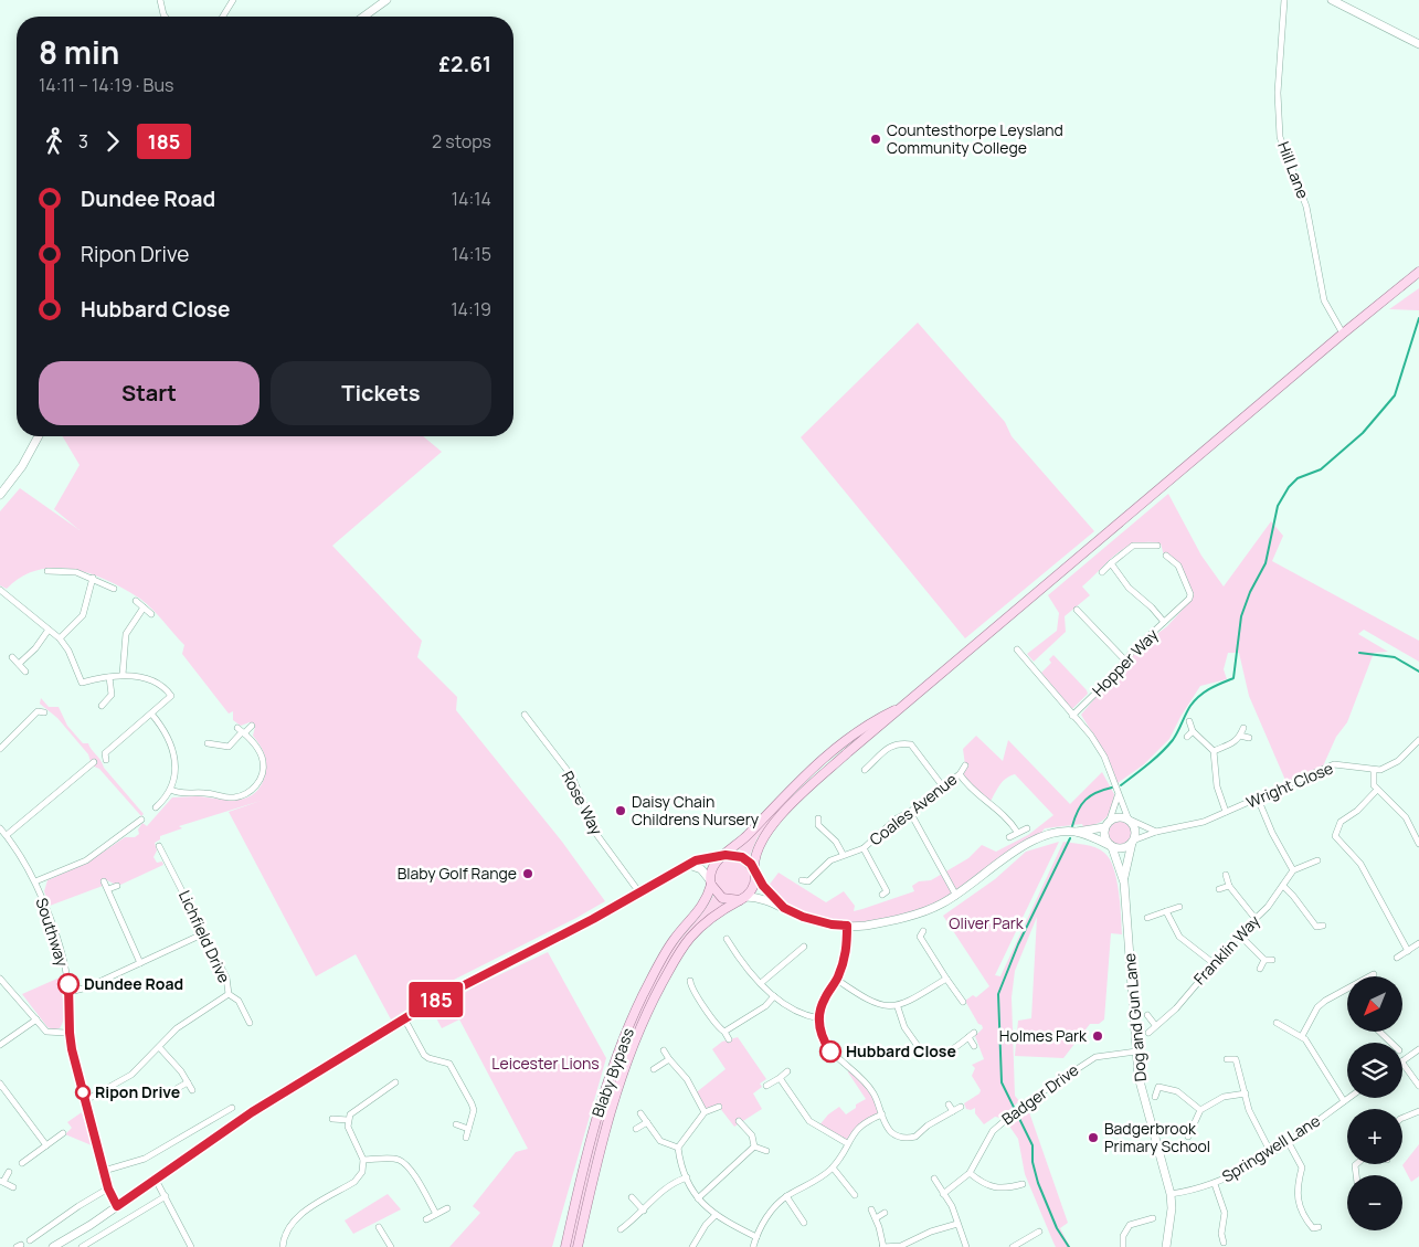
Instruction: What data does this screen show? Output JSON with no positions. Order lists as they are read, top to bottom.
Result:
{
  "streets": {
    "main road": ["Blaby Bypass"],
    "street": [
      "Hill Lane",
      "Hopper Way",
      "Wright Close",
      "Rose Way",
      "Coales Avenue",
      "Southway",
      "Lichfield Drive",
      "Franklin Way",
      "Dog and Gun Lane",
      "Badger Drive",
      "Springwell Lane"
    ]
  },
  "crossings": [
    ["Wright Close", "Dog and Gun Lane"],
    ["Dog and Gun Lane", "Badger Drive"],
    ["Dog and Gun Lane", "Springwell Lane"]
  ],
  "parks": ["Oliver Park", "Leicester Lions"],
  "places": [
    "Countesthorpe Leysland Community College",
    "Daisy Chain Childrens Nursery",
    "Blaby Golf Range",
    "Dundee Road",
    "Holmes Park",
    "Hubbard Close",
    "Ripon Drive",
    "Badgerbrook Primary School"
  ],
  "lines": ["bus line 185"],
  "north": "bottom left",
  "page": {
    "on_map": "185",
    "heading": ["8 min", "14:11 – 14:19 · Bus", "£2.61"],
    "legs": ["3", "185", "2 stops"],
    "list": [
      {
        "name": "Dundee Road",
        "value": "14:14"
      },
      {
        "name": "Ripon Drive",
        "value": "14:15"
      },
      {
        "name": "Hubbard Close",
        "value": "14:19"
      }
    ],
    "buttons": ["Start", "Tickets"],
    "map_buttons": ["+", "−"]
  }
}
